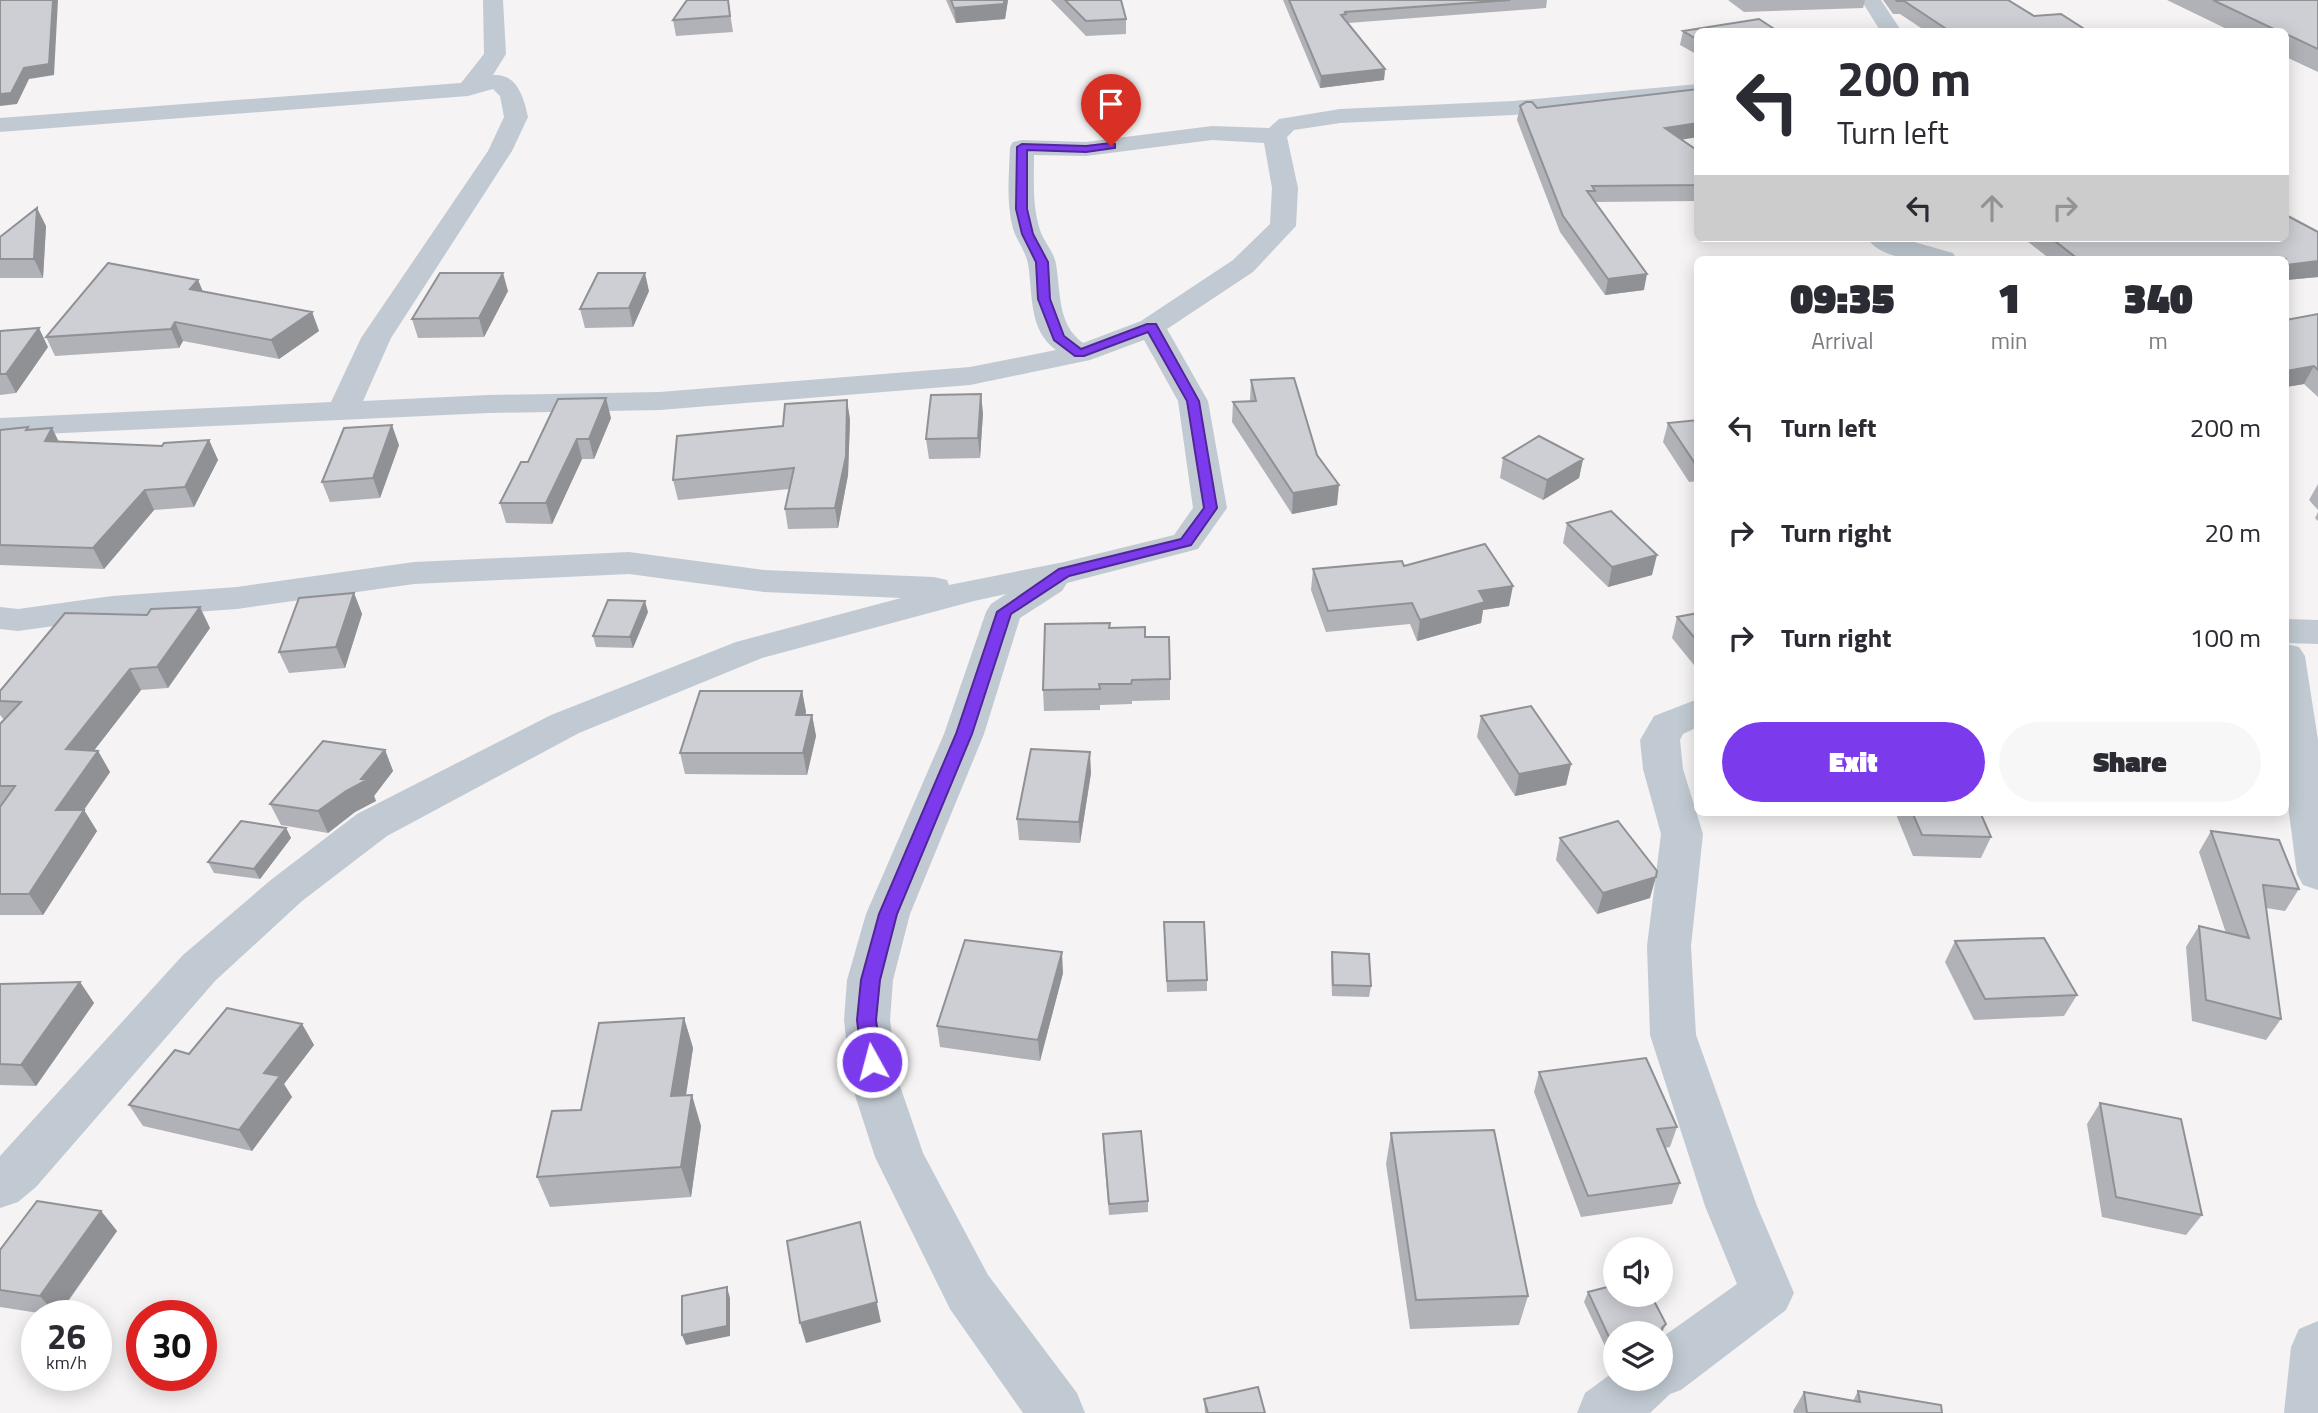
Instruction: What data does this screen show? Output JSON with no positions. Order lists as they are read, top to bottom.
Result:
{
  "page": {
    "turn": ["200 m", "Turn left"],
    "eta": [
      "09:35",
      "Arrival",
      "1",
      "min",
      "340",
      "m"
    ],
    "list": [
      {
        "name": "Turn left",
        "value": "200 m"
      },
      {
        "name": "Turn right",
        "value": "20 m"
      },
      {
        "name": "Turn right",
        "value": "100 m"
      }
    ],
    "buttons": ["Exit", "Share"],
    "speed": "26 km/h",
    "limit": "30"
  }
}
